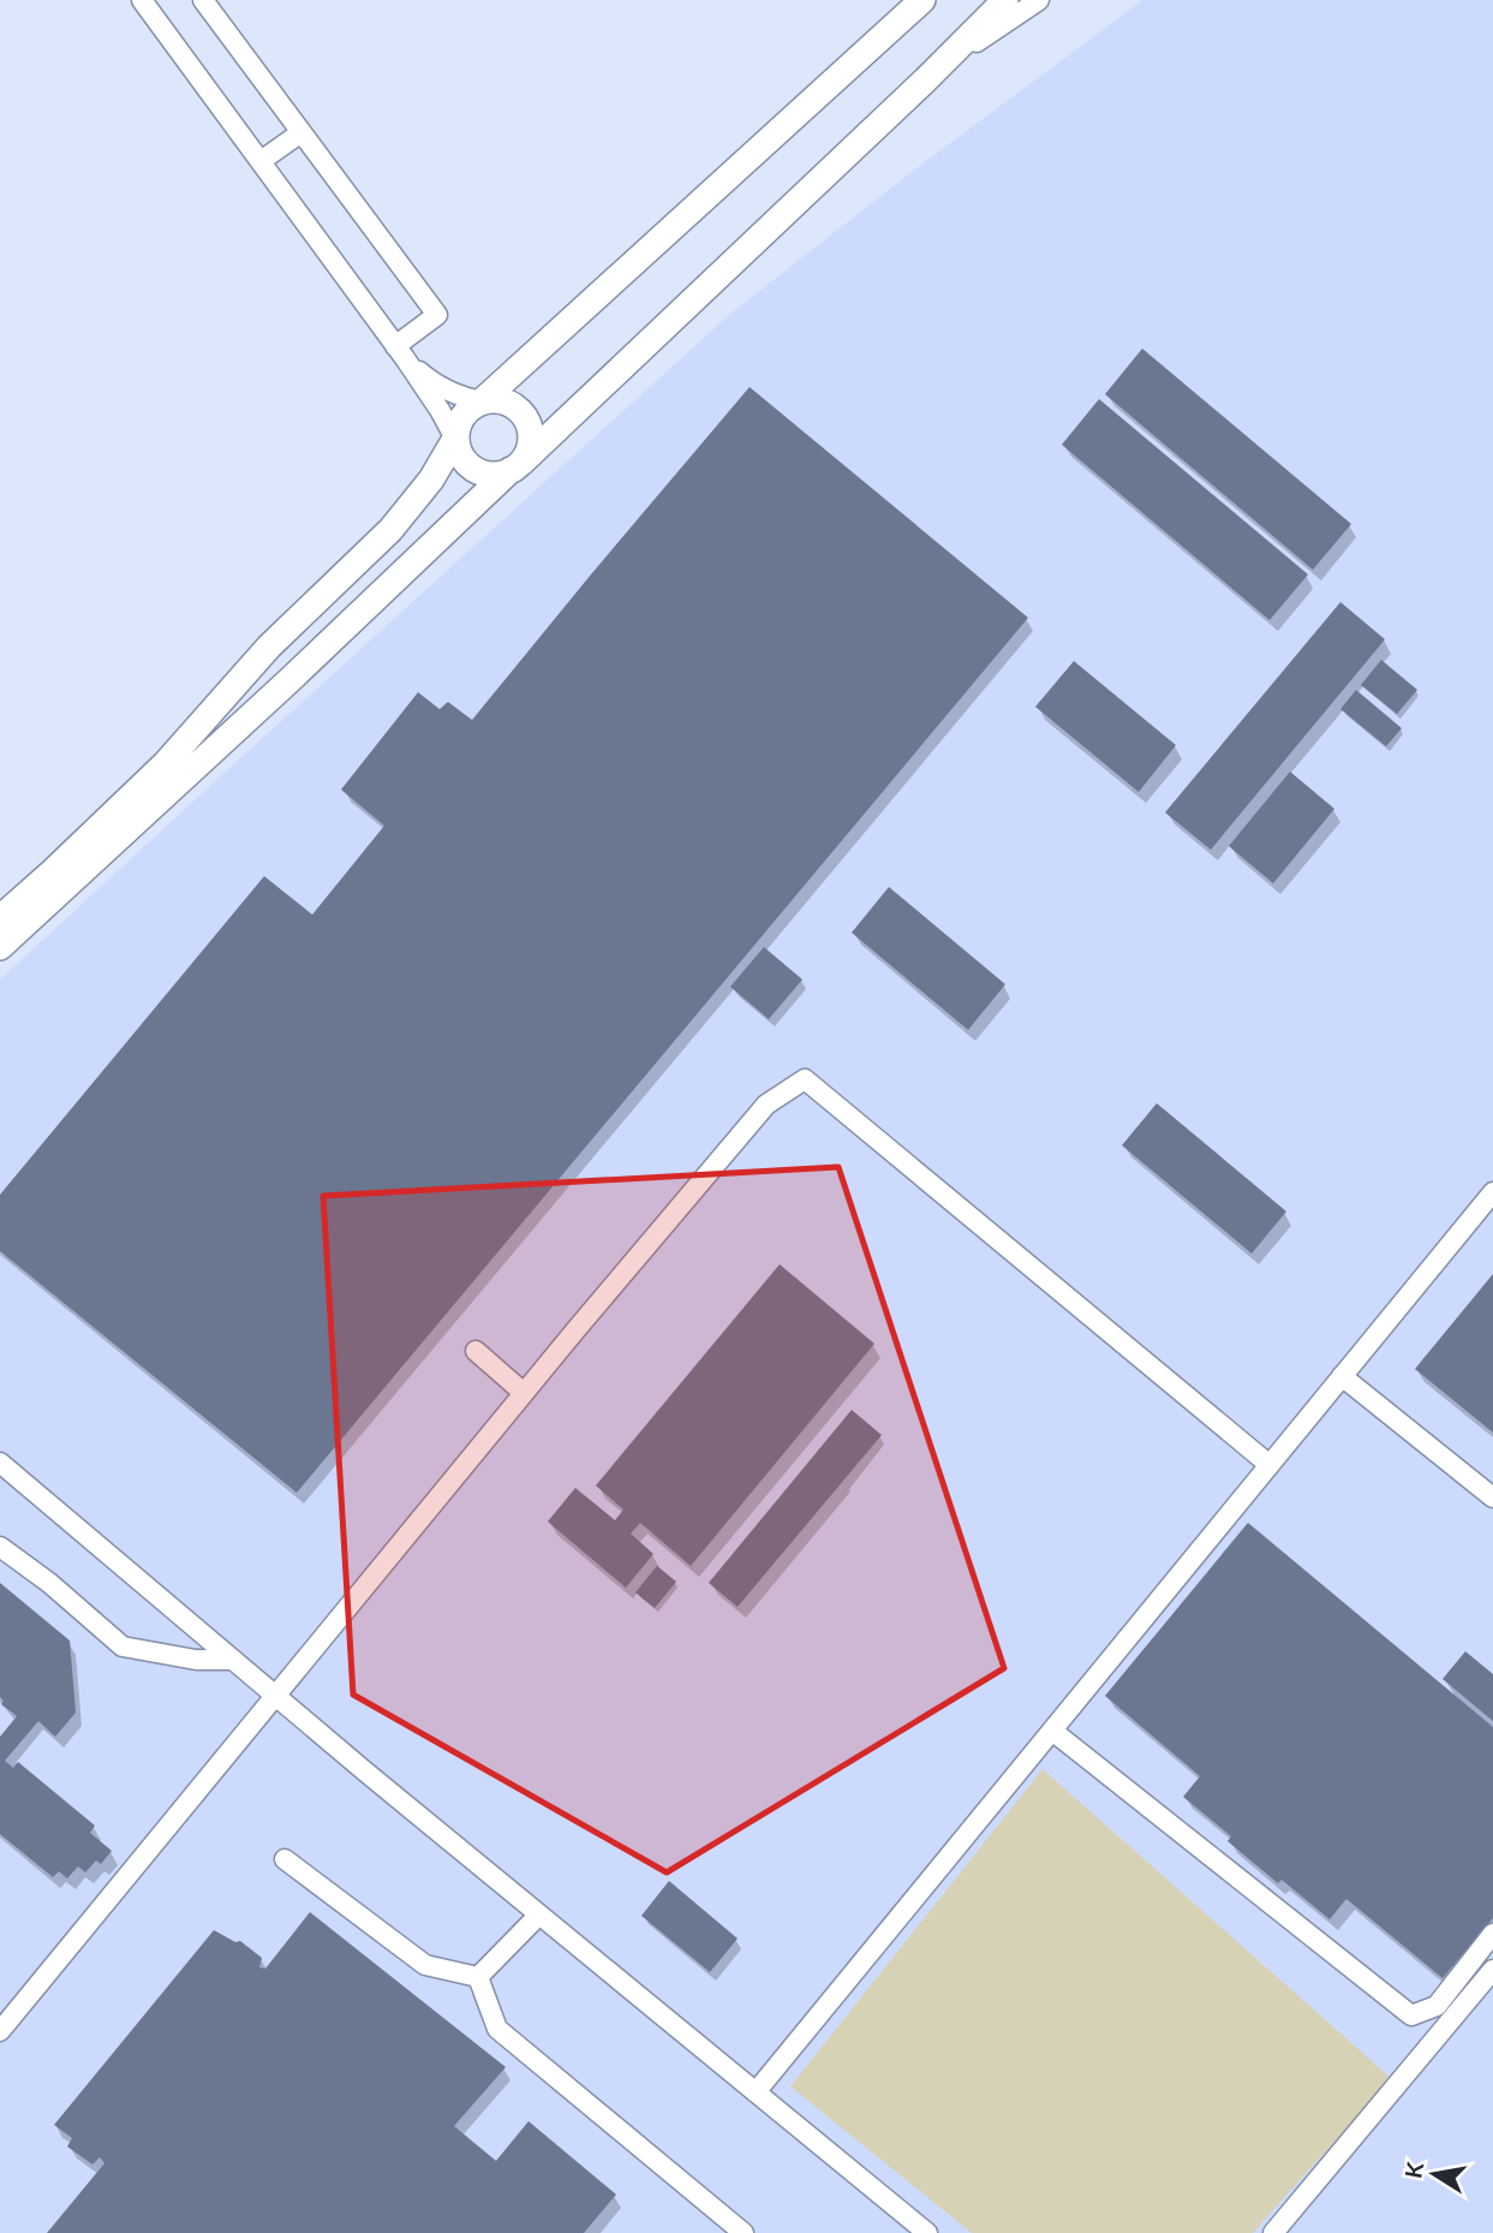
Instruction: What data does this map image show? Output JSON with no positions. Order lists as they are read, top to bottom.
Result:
{
  "north": "left"
}
